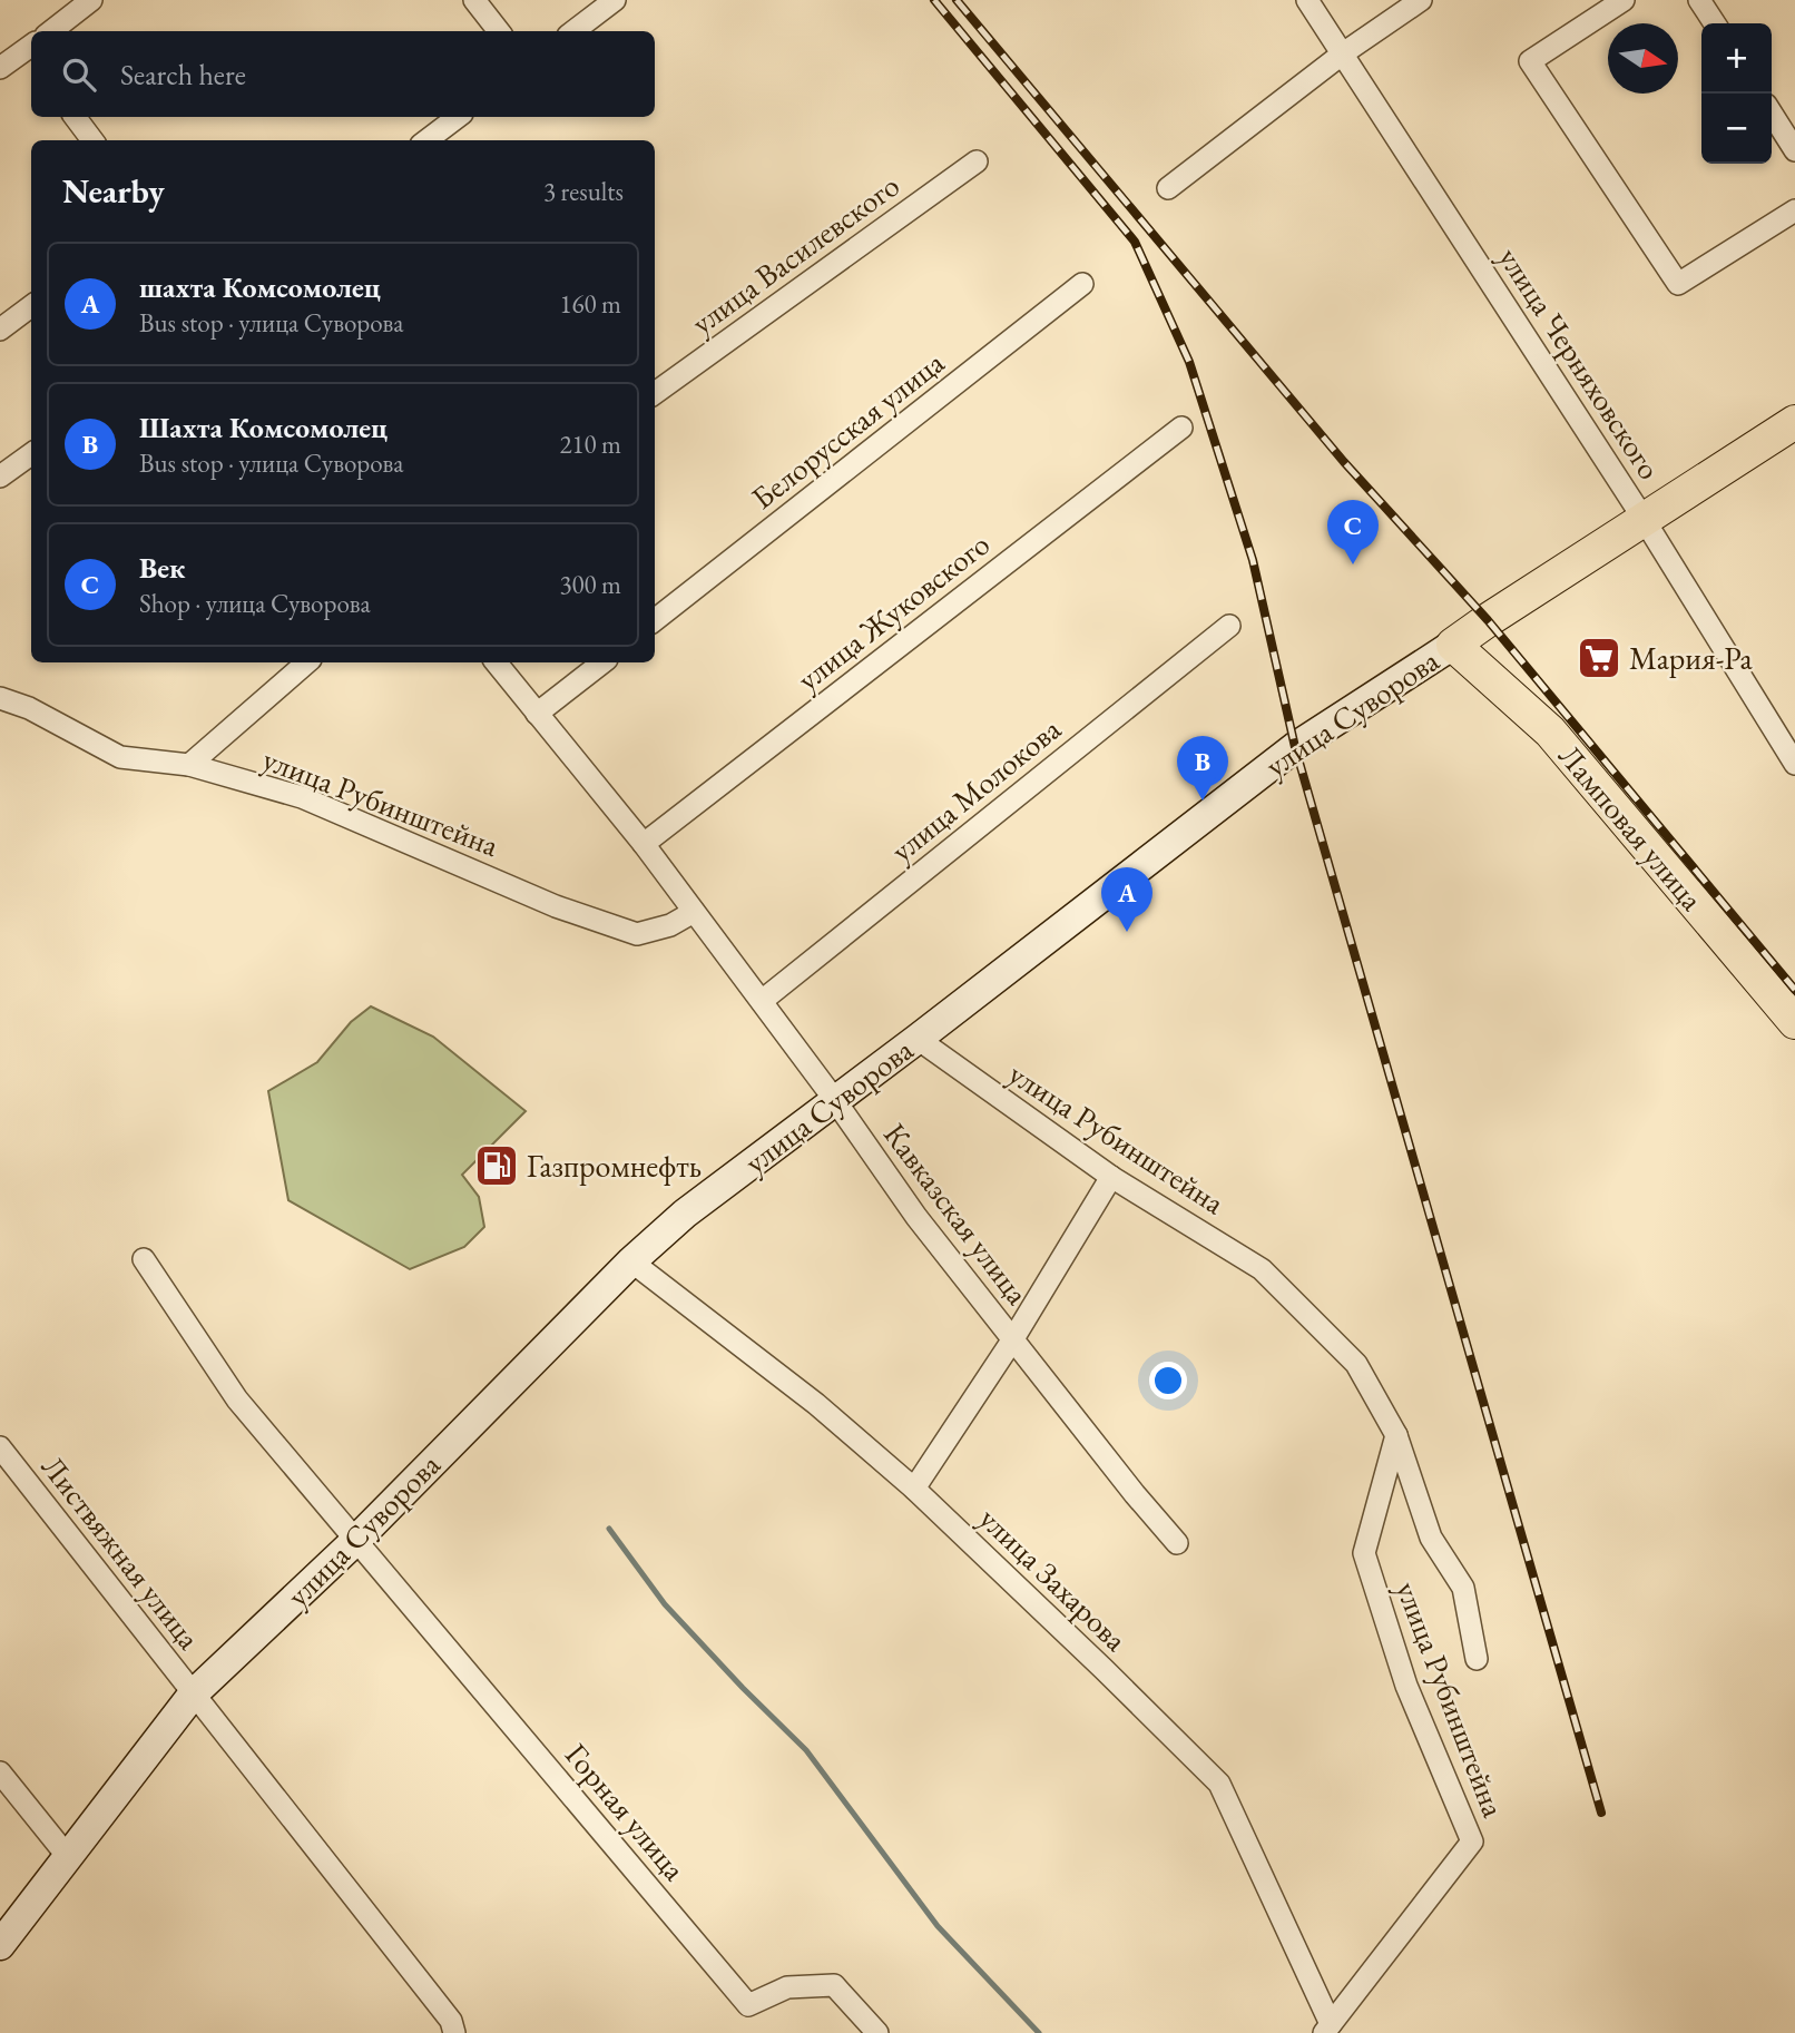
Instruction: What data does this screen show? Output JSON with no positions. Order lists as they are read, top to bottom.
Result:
{
  "streets": {
    "main road": ["улица Суворова", "Ламповая улица"],
    "street": [
      "улица Василевского",
      "улица Черняховского",
      "Белорусская улица",
      "улица Жуковского",
      "улица Молокова",
      "улица Рубинштейна",
      "Кавказская улица",
      "Листвяжная улица",
      "улица Захарова",
      "Горная улица"
    ]
  },
  "crossings": [
    ["улица Черняховского", "улица Суворова"],
    ["улица Жуковского", "Кавказская улица"],
    ["улица Суворова", "улица Рубинштейна"],
    ["улица Суворова", "Ламповая улица"],
    ["улица Суворова", "Кавказская улица"],
    ["улица Суворова", "Листвяжная улица"],
    ["улица Суворова", "улица Захарова"],
    ["улица Суворова", "Горная улица"],
    ["улица Молокова", "Кавказская улица"],
    ["улица Рубинштейна", "Кавказская улица"],
    ["улица Рубинштейна", "улица Захарова"]
  ],
  "places": {
    "supermarket": ["Мария-Ра"],
    "fuel station": ["Газпромнефть"]
  },
  "north": "right",
  "page": {
    "map_buttons": ["+", "−"],
    "search": "Search here",
    "heading": ["Nearby", "3 results"],
    "list": [
      {
        "mark": "A",
        "name": "шахта Комсомолец",
        "note": "Bus stop · улица Суворова",
        "value": "160 m"
      },
      {
        "mark": "B",
        "name": "Шахта Комсомолец",
        "note": "Bus stop · улица Суворова",
        "value": "210 m"
      },
      {
        "mark": "C",
        "name": "Век",
        "note": "Shop · улица Суворова",
        "value": "300 m"
      }
    ],
    "pins": ["C", "B", "A"]
  }
}
